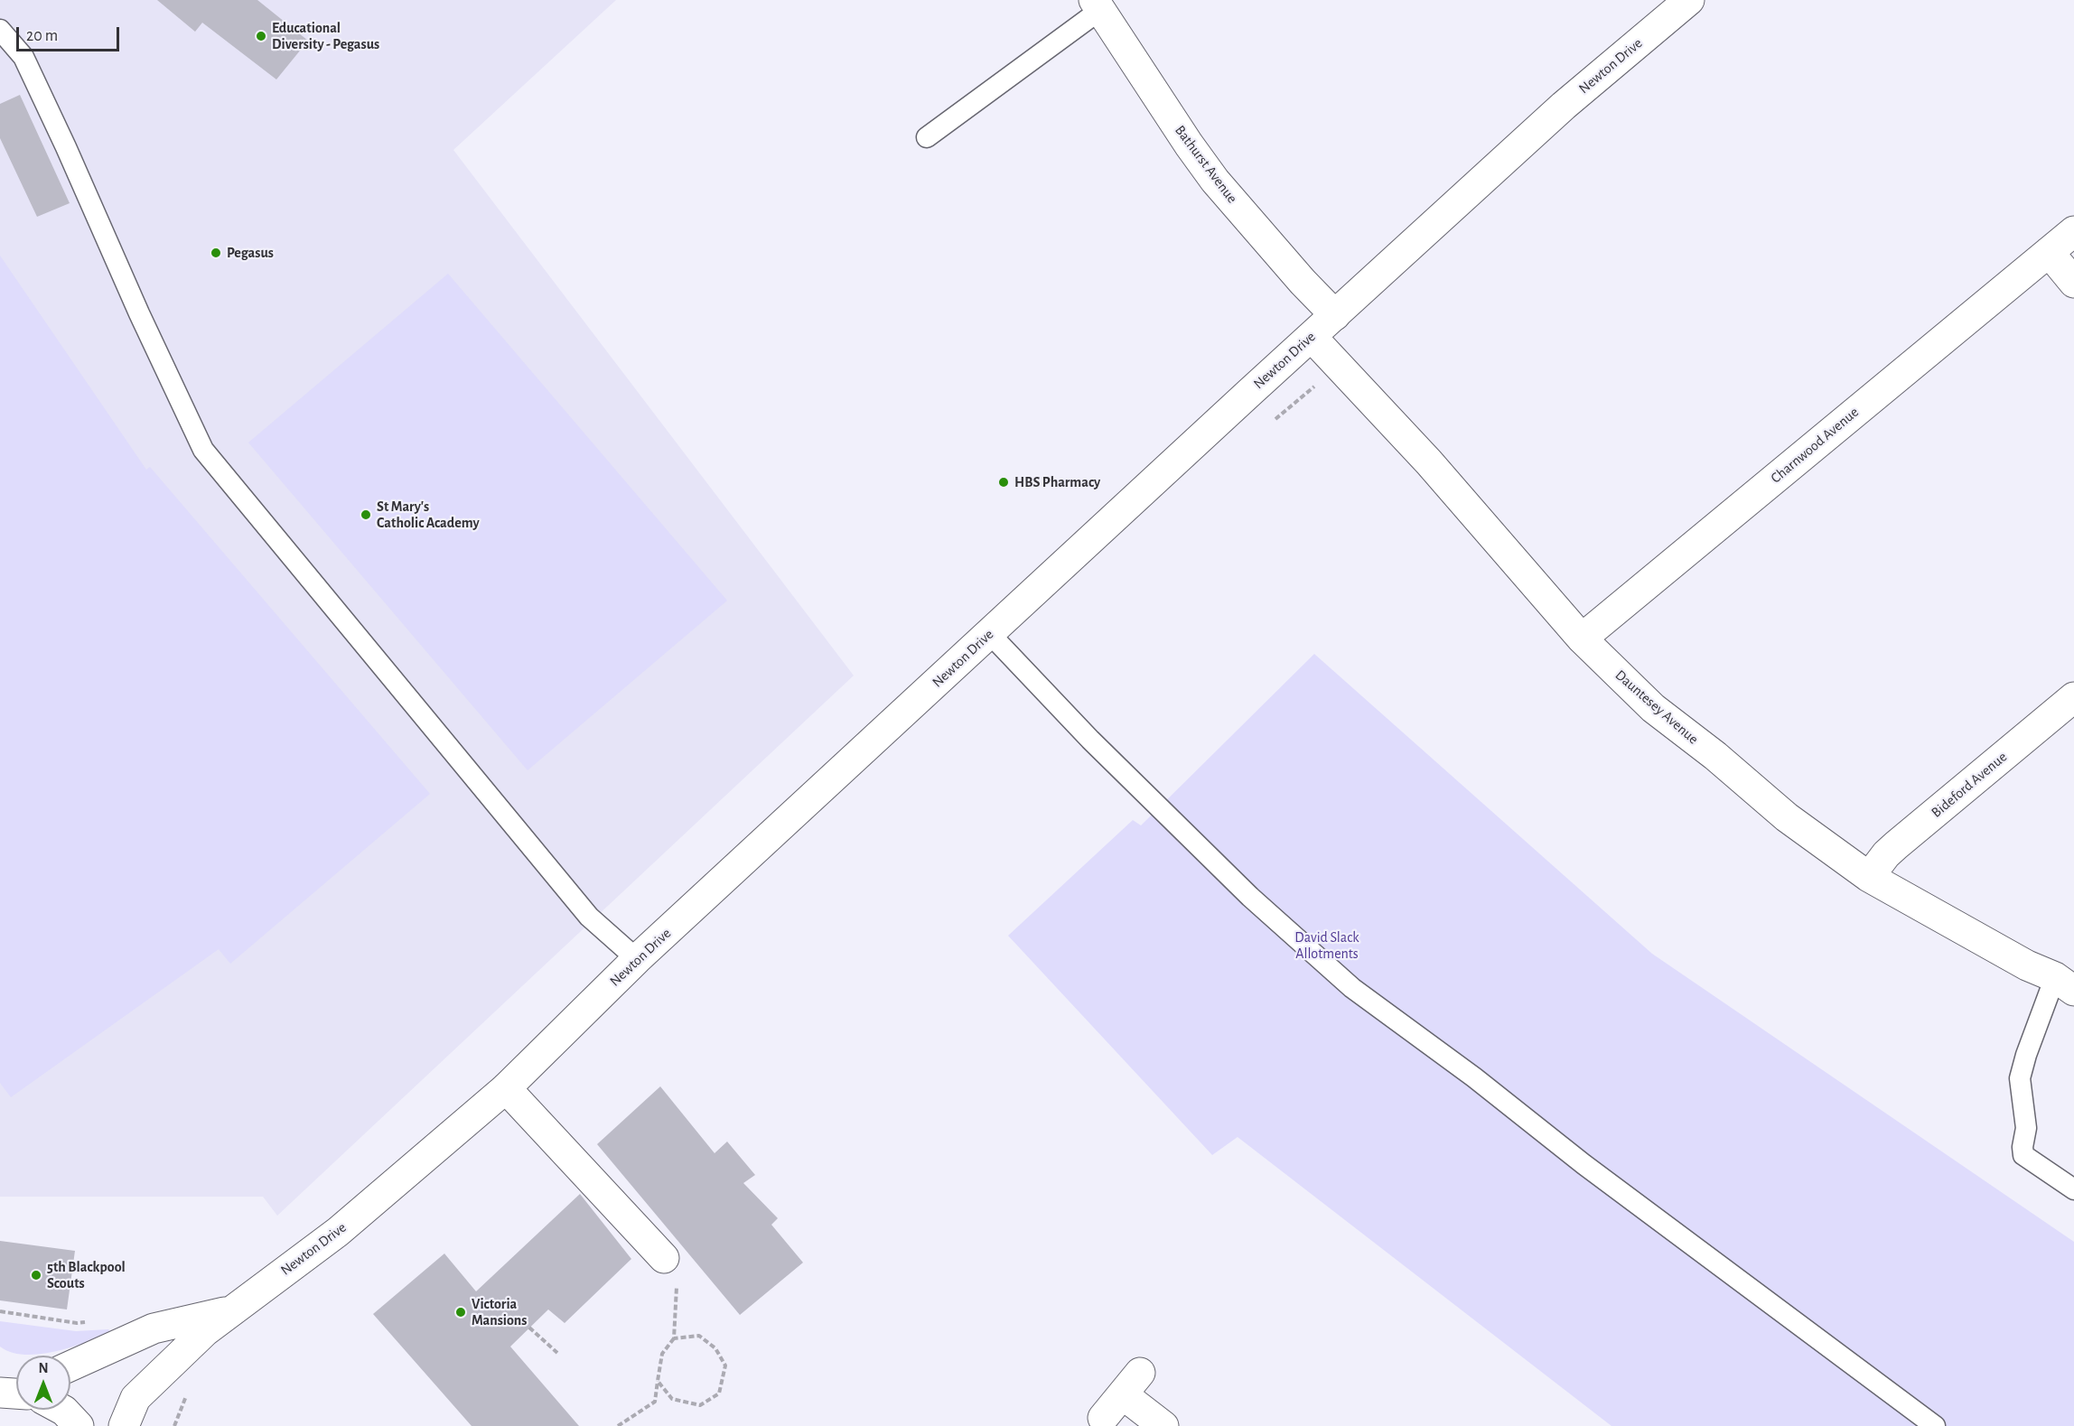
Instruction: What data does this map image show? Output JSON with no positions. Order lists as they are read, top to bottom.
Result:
{
  "streets": {
    "street": [
      "Newton Drive",
      "Bathurst Avenue",
      "Charnwood Avenue",
      "Dauntesey Avenue",
      "Bideford Avenue"
    ]
  },
  "crossings": [
    ["Newton Drive", "Bathurst Avenue"],
    ["Newton Drive", "Dauntesey Avenue"],
    ["Charnwood Avenue", "Dauntesey Avenue"],
    ["Dauntesey Avenue", "Bideford Avenue"]
  ],
  "parks": ["David Slack Allotments"],
  "places": [
    "Educational Diversity - Pegasus",
    "Pegasus",
    "HBS Pharmacy",
    "St Mary's Catholic Academy",
    "5th Blackpool Scouts",
    "Victoria Mansions"
  ],
  "scale_bar": "20 m",
  "north": "top"
}
